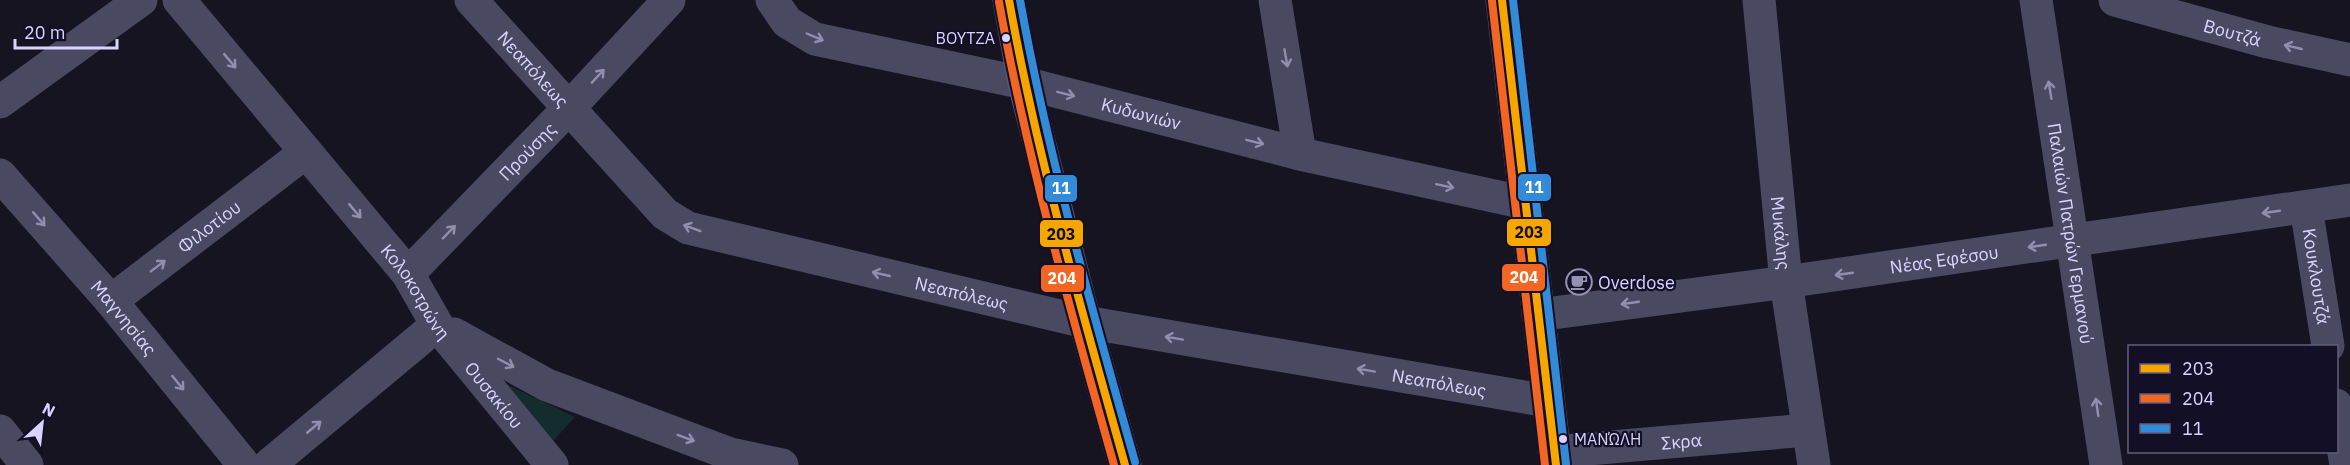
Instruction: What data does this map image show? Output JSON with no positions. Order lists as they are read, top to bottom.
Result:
{
  "streets": {
    "street": [
      "Βουτζά",
      "Νεαπόλεως",
      "Κυδωνιών",
      "Προύσης",
      "Φιλοτίου",
      "Παλαιών Πατρών Γερμανού",
      "Μυκάλης",
      "Νέας Εφέσου",
      "Κουκλουτζά",
      "Κολοκοτρώνη",
      "Μαγνησίας",
      "Ουσακίου",
      "Σκρα"
    ]
  },
  "crossings": [
    ["Νεαπόλεως", "Προύσης"],
    ["Προύσης", "Κολοκοτρώνη"],
    ["Φιλοτίου", "Κολοκοτρώνη"],
    ["Φιλοτίου", "Μαγνησίας"],
    ["Παλαιών Πατρών Γερμανού", "Νέας Εφέσου"],
    ["Μυκάλης", "Νέας Εφέσου"],
    ["Μυκάλης", "Σκρα"],
    ["Νέας Εφέσου", "Κουκλουτζά"],
    ["Κολοκοτρώνη", "Ουσακίου"]
  ],
  "one_way": [
    "Βουτζά",
    "Νεαπόλεως",
    "Κυδωνιών",
    "Προύσης",
    "Παλαιών Πατρών Γερμανού",
    "Νέας Εφέσου",
    "Κολοκοτρώνη",
    "Μαγνησίας"
  ],
  "places": {
    "other": ["ΒΟΥΤΖΑ", "ΜΑΝΏΛΗ"],
    "cafe": ["Overdose"]
  },
  "lines": ["transit line 203", "transit line 11", "transit line 204"],
  "legend": ["203", "204", "11"],
  "scale_bar": "20 m",
  "north": "top right"
}
